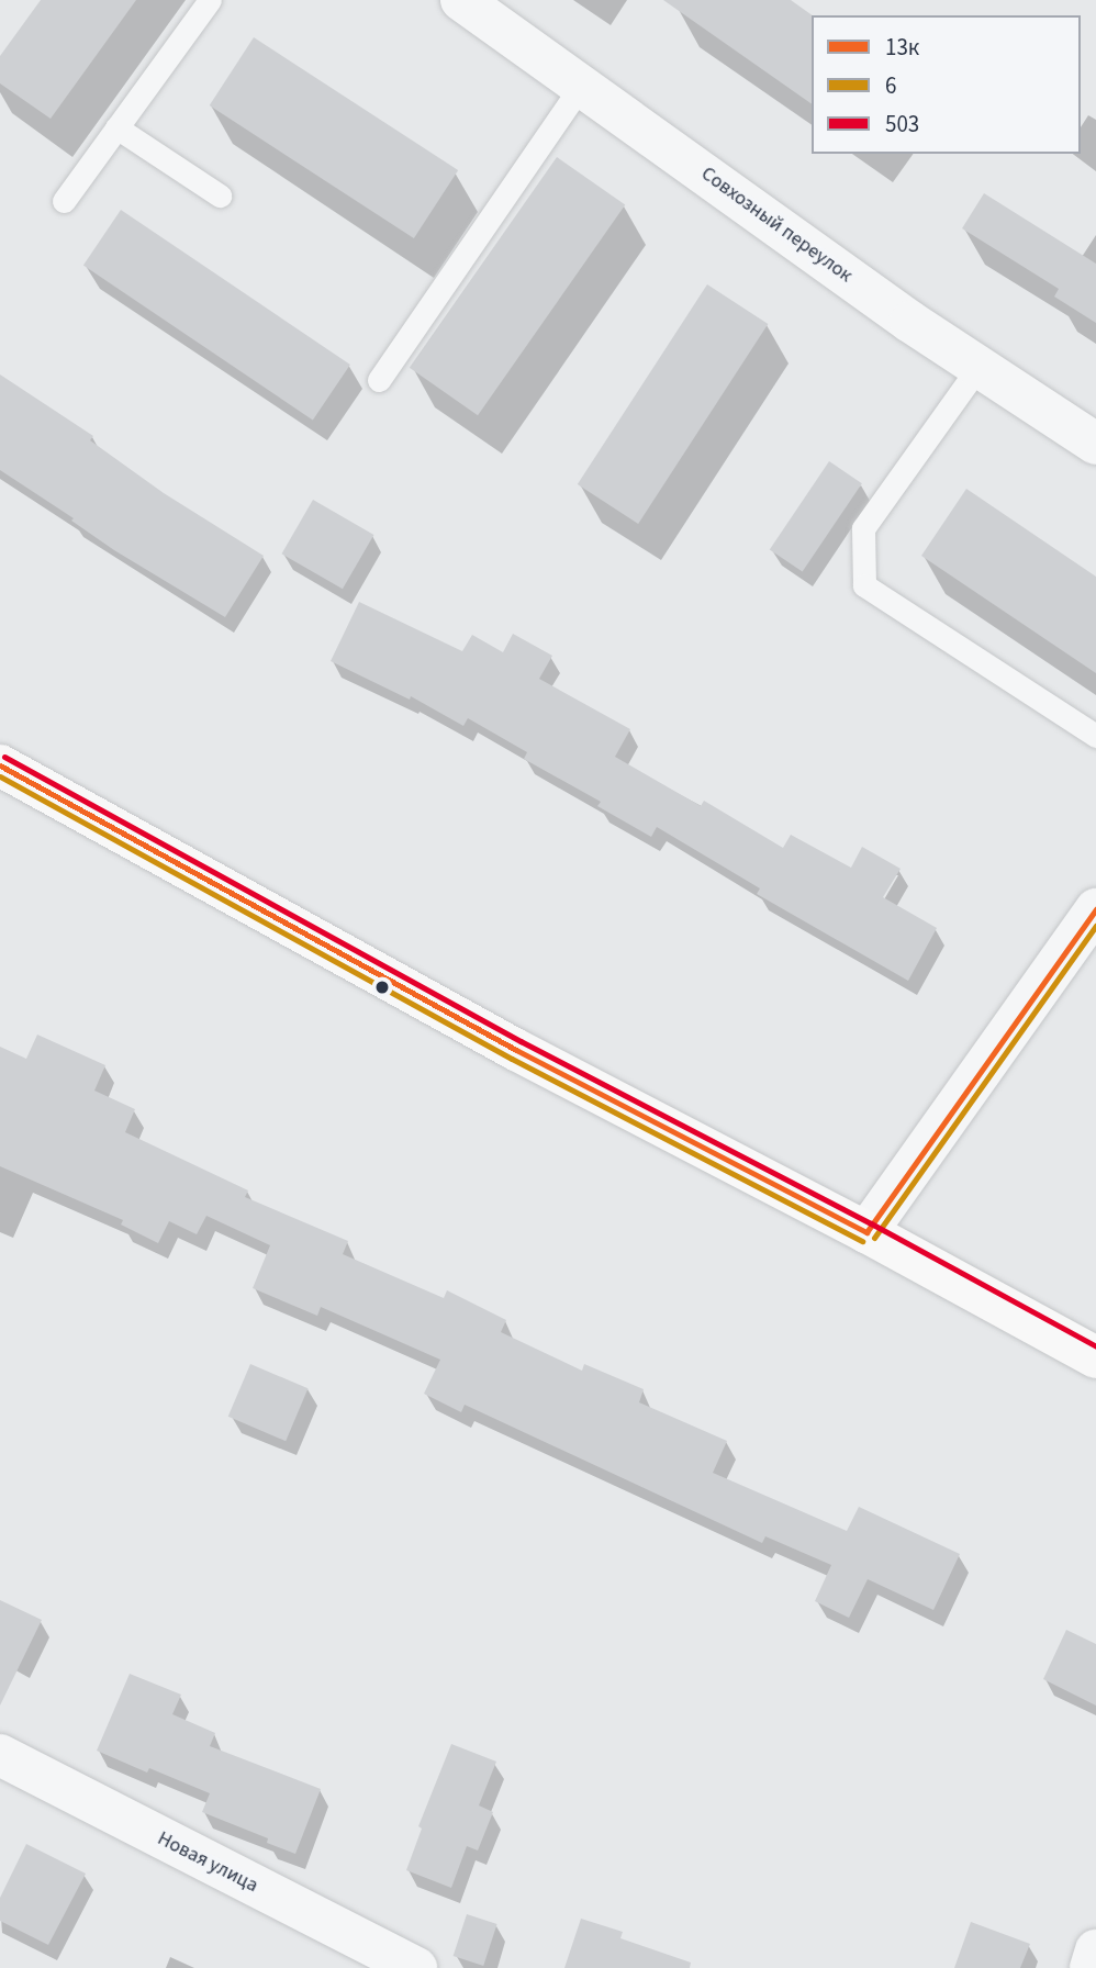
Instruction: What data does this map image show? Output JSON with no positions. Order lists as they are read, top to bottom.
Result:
{
  "streets": {
    "street": ["Совхозный переулок", "Новая улица"]
  },
  "lines": ["transit line 503", "transit line 13к", "transit line 6"],
  "legend": ["13к", "6", "503"]
}
